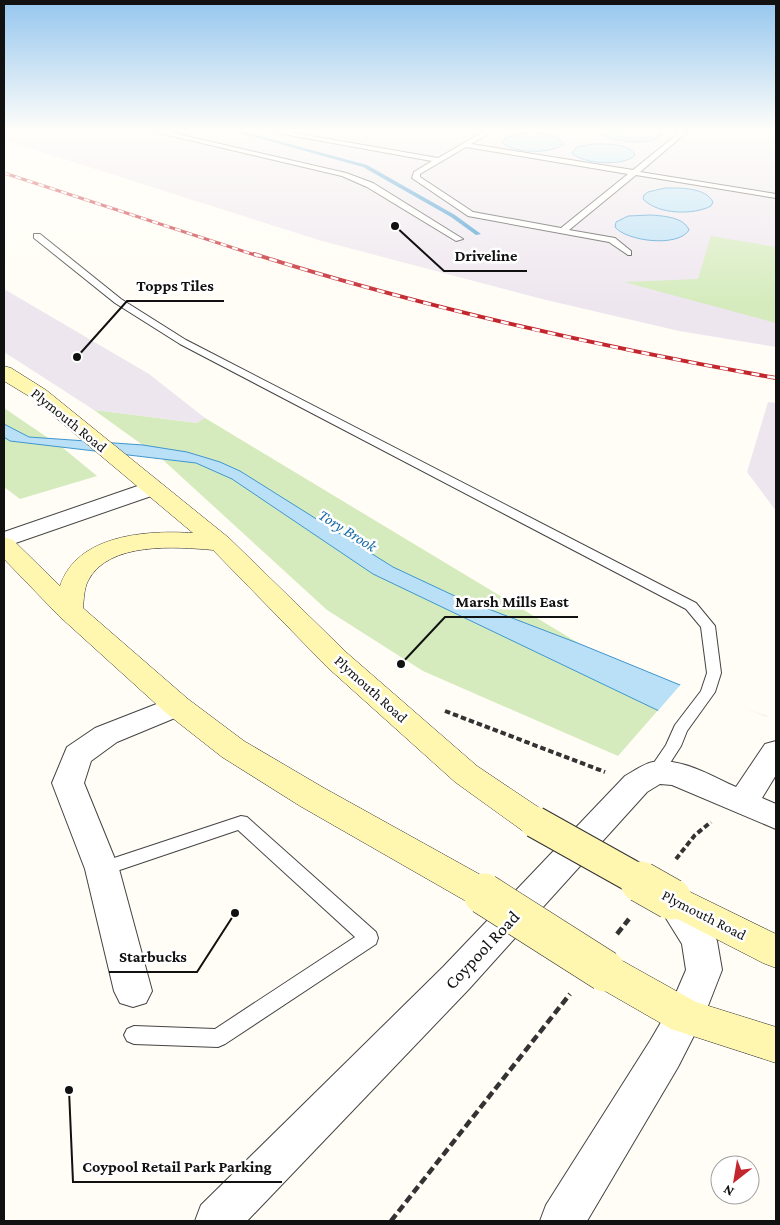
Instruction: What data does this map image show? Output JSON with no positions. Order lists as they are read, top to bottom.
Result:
{
  "streets": {
    "main road": ["Plymouth Road"],
    "street": ["Coypool Road"]
  },
  "water": ["Tory Brook"],
  "places": [
    "Driveline",
    "Topps Tiles",
    "Marsh Mills East",
    "Starbucks",
    "Coypool Retail Park Parking"
  ],
  "north": "bottom left"
}
